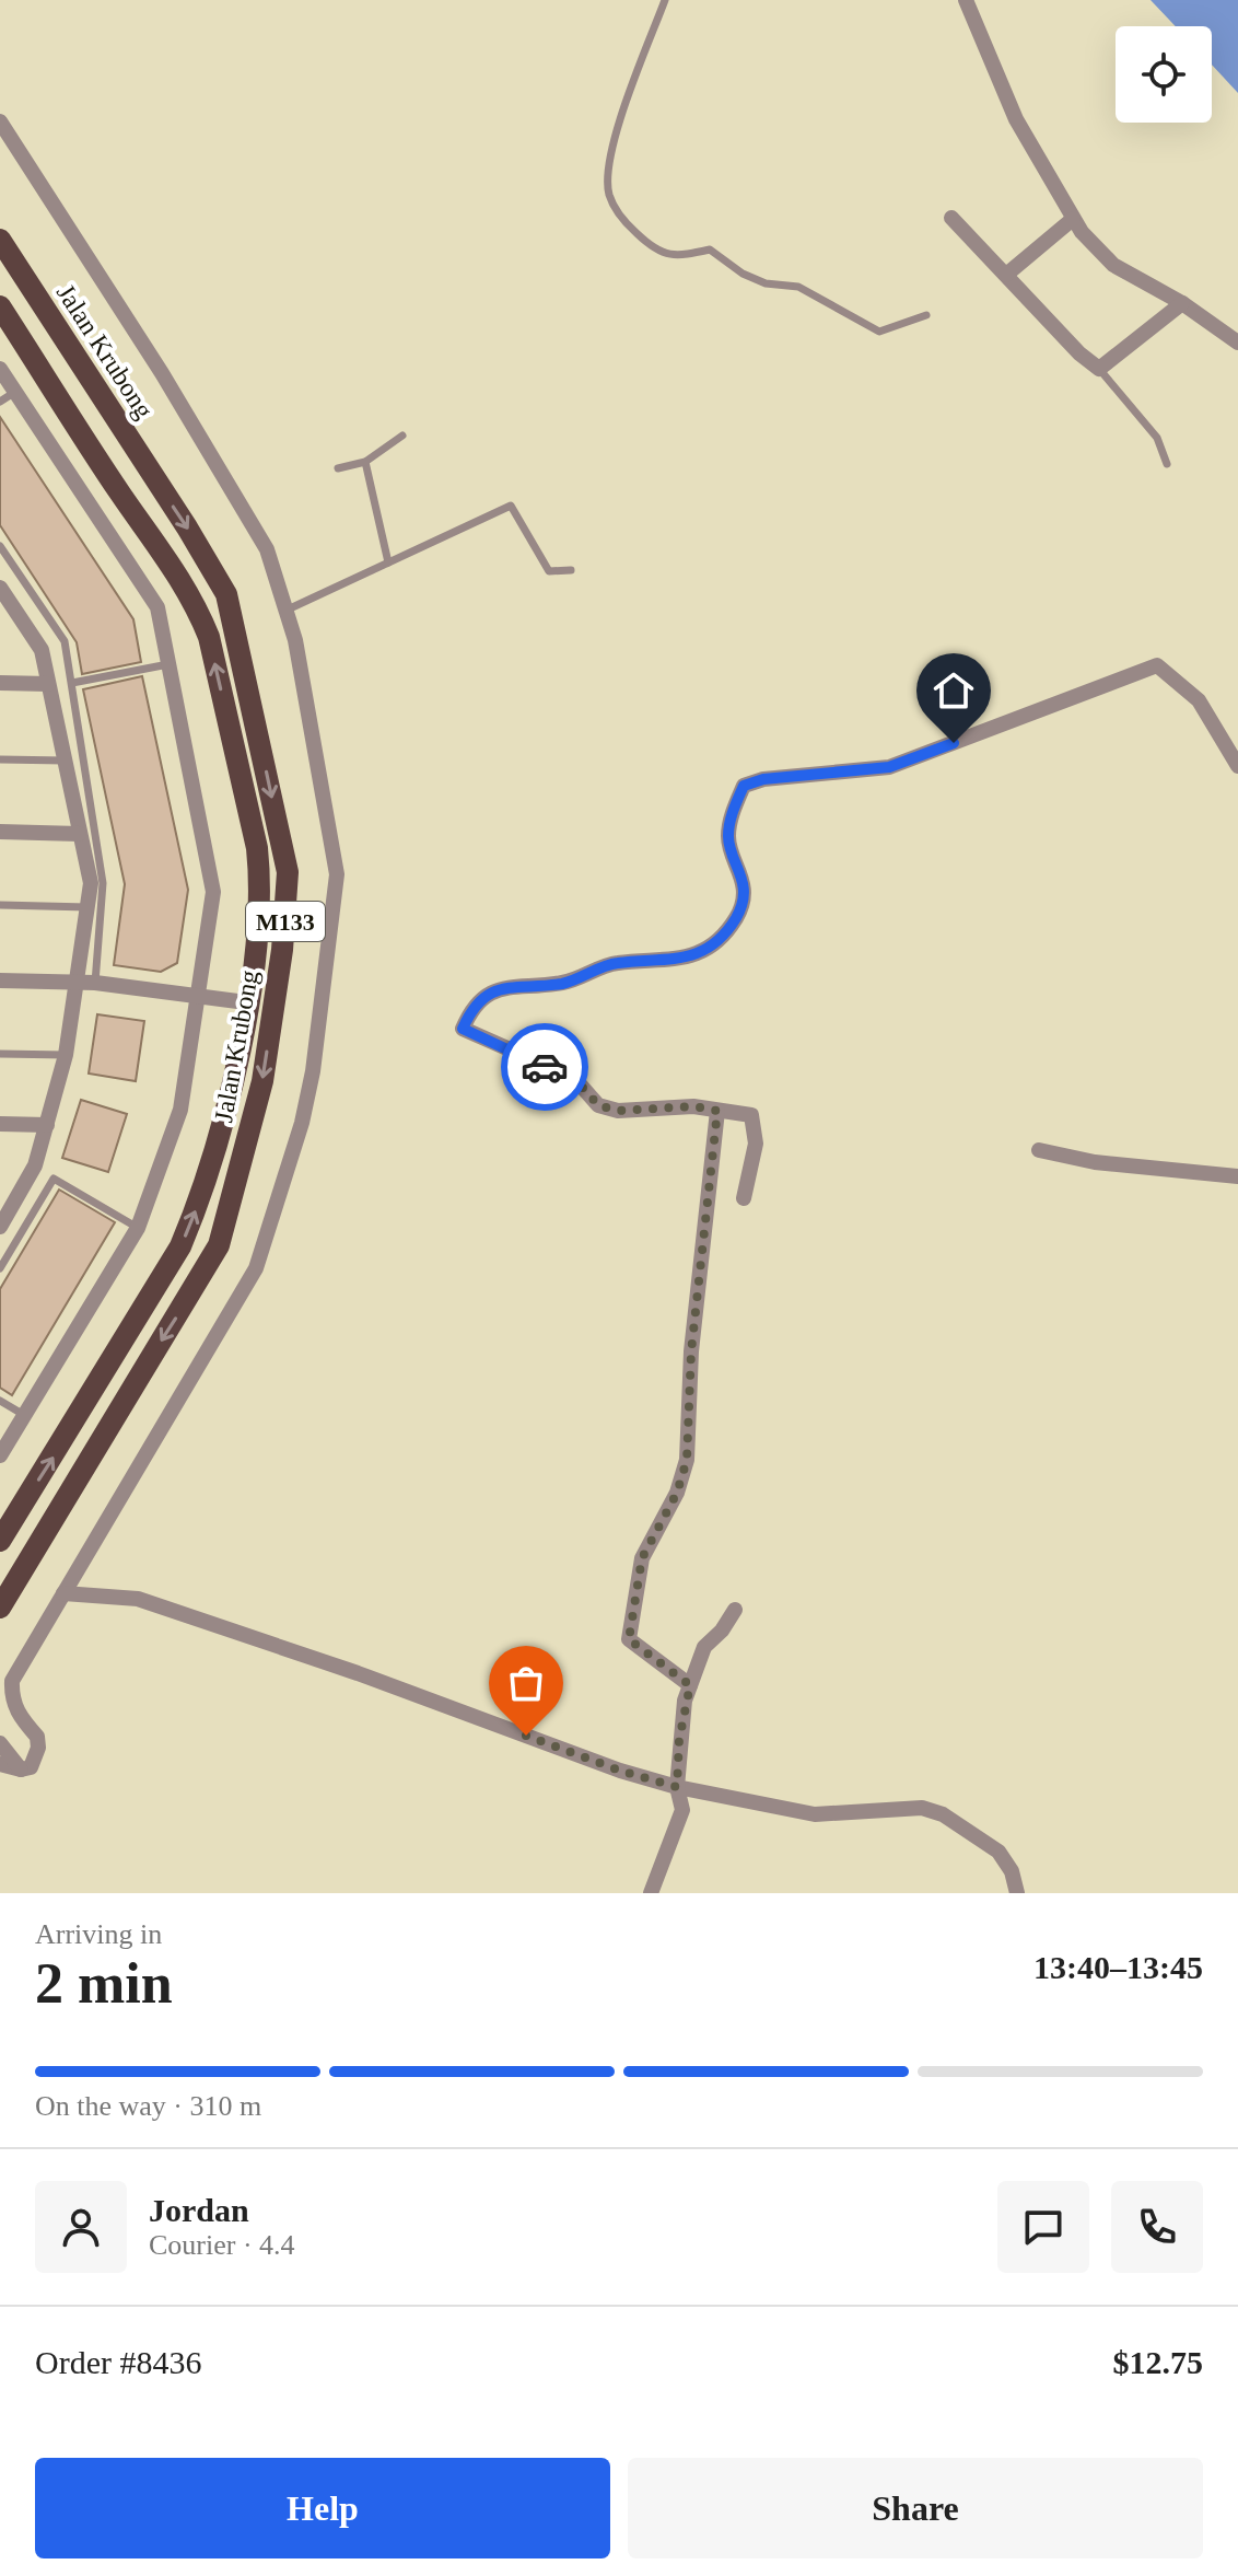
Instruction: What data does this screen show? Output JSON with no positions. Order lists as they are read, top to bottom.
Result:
{
  "streets": {
    "main road": ["Jalan Krubong", "M133"]
  },
  "page": {
    "heading": ["2 min", "Arriving in", "13:40–13:45"],
    "panel": [
      "Jordan",
      "Courier · 4.4",
      "Order #8436",
      "$12.75"
    ],
    "bar": "On the way · 310 m",
    "buttons": ["Help", "Share"]
  }
}
